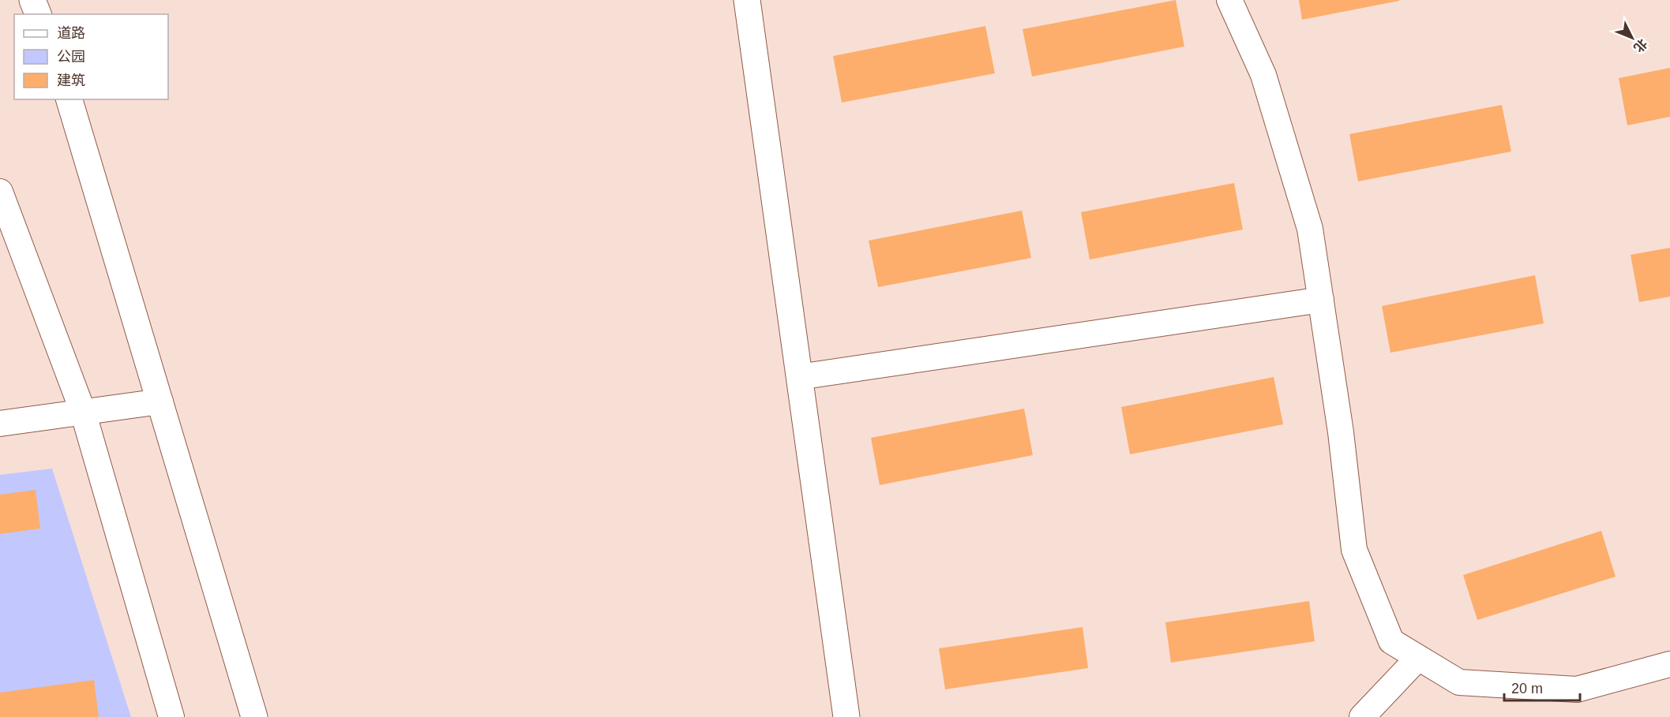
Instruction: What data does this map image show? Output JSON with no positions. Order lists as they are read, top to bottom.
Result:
{
  "legend": ["道路", "公园", "建筑"],
  "scale_bar": "20 m",
  "north": "bottom right"
}
